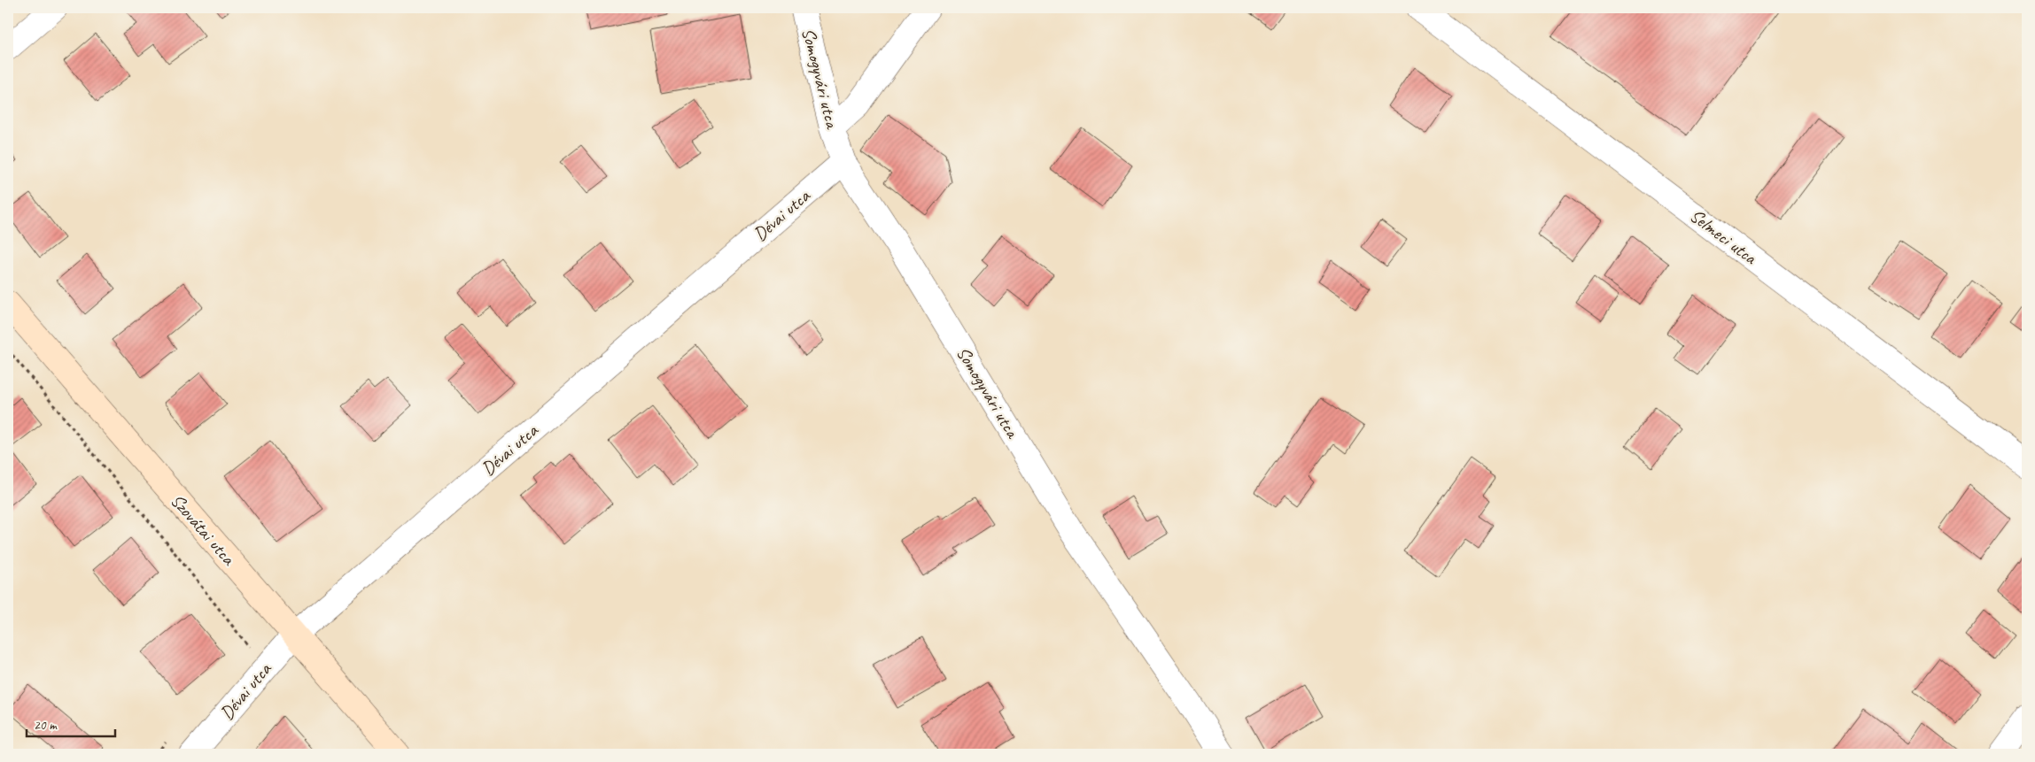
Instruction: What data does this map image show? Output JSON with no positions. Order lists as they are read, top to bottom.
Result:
{
  "streets": {
    "street": [
      "Somogyvári utca",
      "Dévai utca",
      "Selmeci utca",
      "Szovátai utca"
    ]
  },
  "crossings": [
    ["Somogyvári utca", "Dévai utca"],
    ["Dévai utca", "Szovátai utca"]
  ],
  "scale_bar": "20 m"
}
